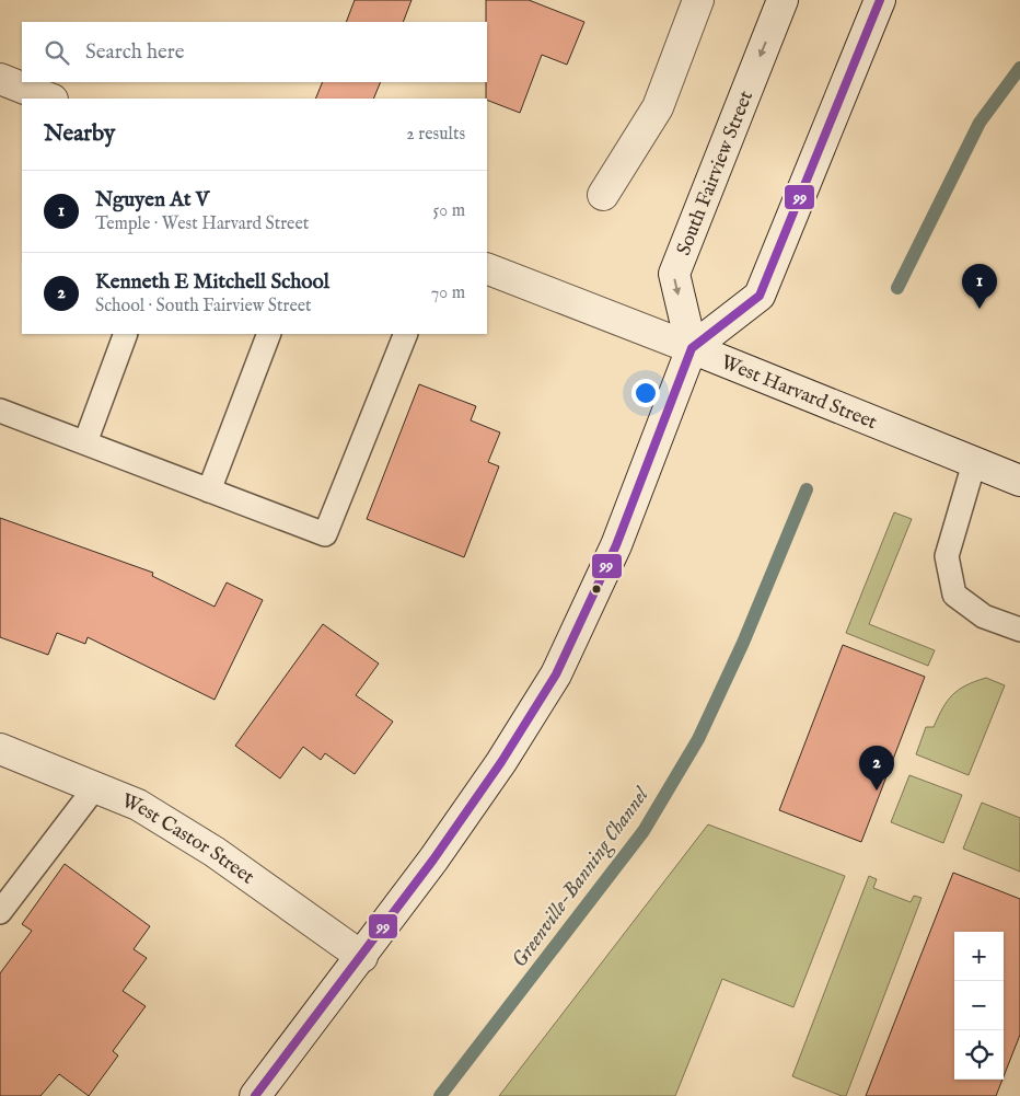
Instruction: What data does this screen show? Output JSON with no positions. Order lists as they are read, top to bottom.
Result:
{
  "streets": {
    "main road": ["South Fairview Street", "West Harvard Street", "West Castor Street"]
  },
  "crossings": [
    ["South Fairview Street", "West Harvard Street"]
  ],
  "water": ["Greenville-Banning Channel"],
  "lines": ["transit line 99"],
  "page": {
    "search": "Search here",
    "heading": ["Nearby", "2 results"],
    "list": [
      {
        "mark": "1",
        "name": "Nguyen At V",
        "note": "Temple · West Harvard Street",
        "value": "50 m"
      },
      {
        "mark": "2",
        "name": "Kenneth E Mitchell School",
        "note": "School · South Fairview Street",
        "value": "70 m"
      }
    ],
    "pins": ["1", "2"],
    "map_buttons": ["+", "−"]
  }
}
